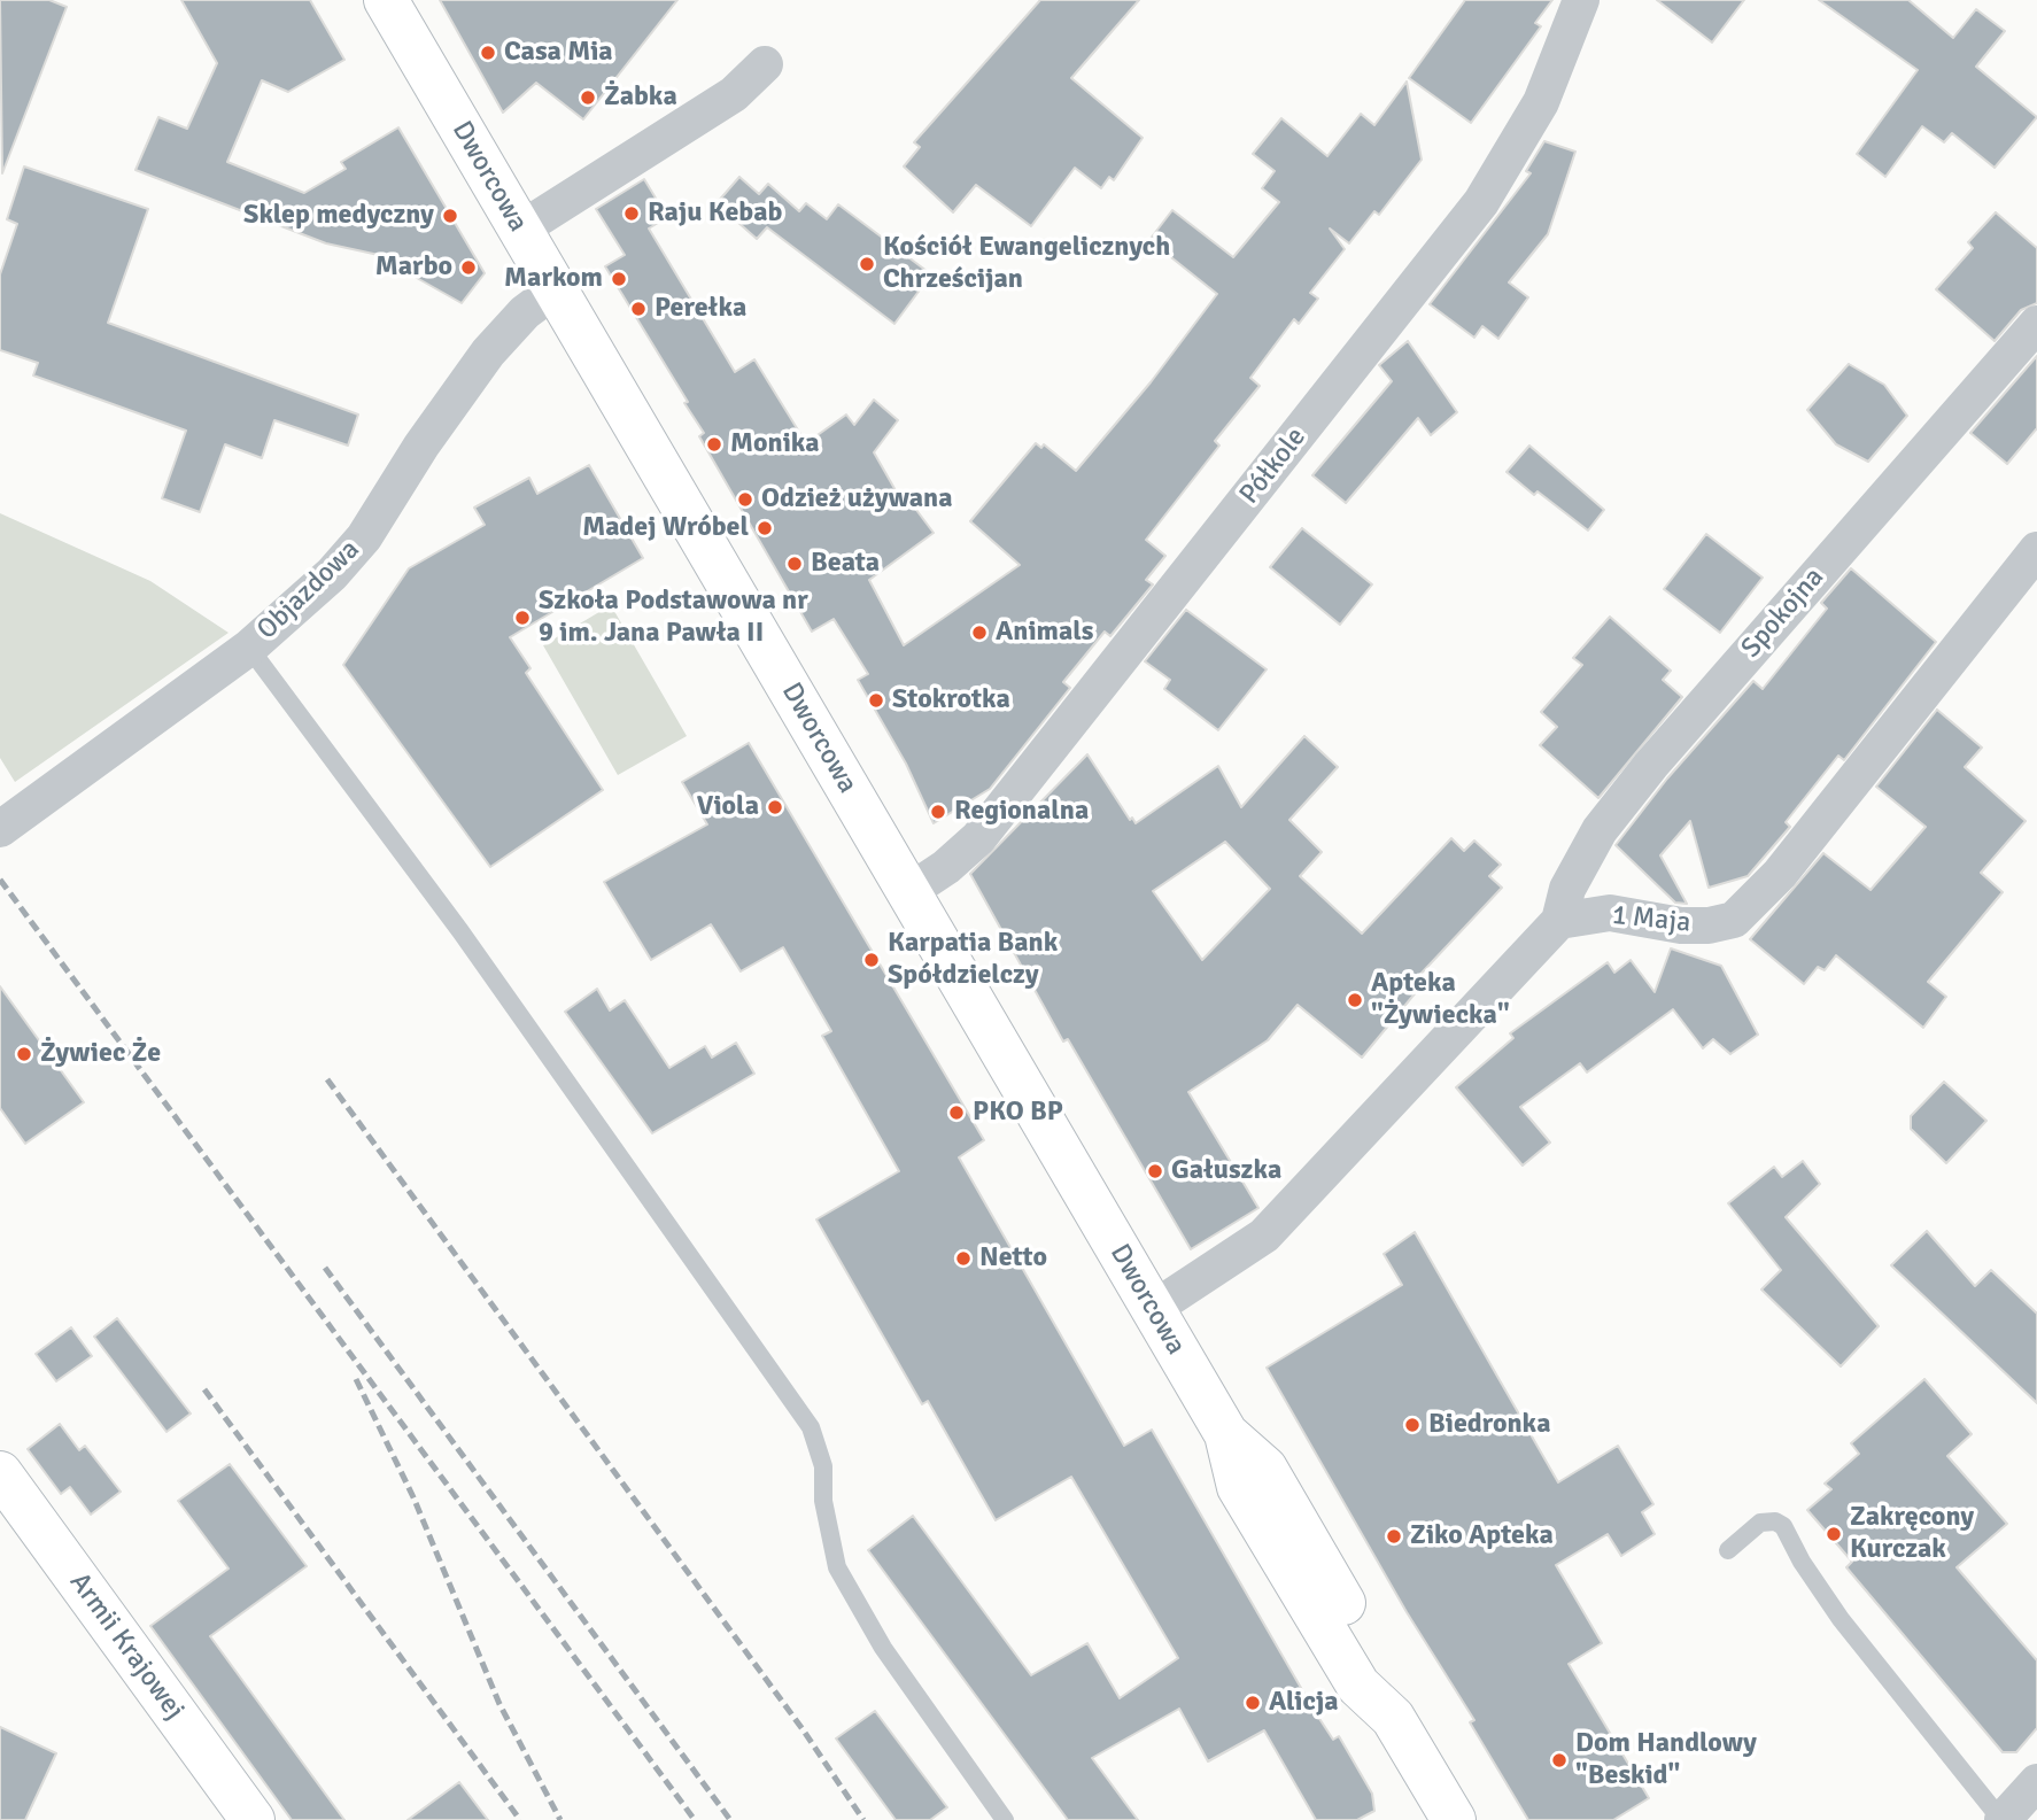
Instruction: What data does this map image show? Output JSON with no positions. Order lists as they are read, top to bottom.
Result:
{
  "streets": {
    "street": [
      "Dworcowa",
      "Półkole",
      "Objazdowa",
      "Spokojna",
      "1 Maja",
      "Armii Krajowej"
    ]
  },
  "crossings": [
    ["Dworcowa", "Półkole"],
    ["Dworcowa", "Objazdowa"],
    ["Spokojna", "1 Maja"]
  ],
  "places": [
    "Casa Mia",
    "Żabka",
    "Raju Kebab",
    "Sklep medyczny",
    "Kościół Ewangelicznych Chrześcijan",
    "Marbo",
    "Markom",
    "Perełka",
    "Monika",
    "Odzież używana",
    "Madej Wróbel",
    "Beata",
    "Szkoła Podstawowa nr 9 im. Jana Pawła II",
    "Animals",
    "Stokrotka",
    "Viola",
    "Regionalna",
    "Karpatia Bank Spółdzielczy",
    "Apteka \"Żywiecka\"",
    "Żywiec Że",
    "PKO BP",
    "Gałuszka",
    "Netto",
    "Biedronka",
    "Zakręcony Kurczak",
    "Ziko Apteka",
    "Alicja",
    "Dom Handlowy \"Beskid\""
  ]
}
